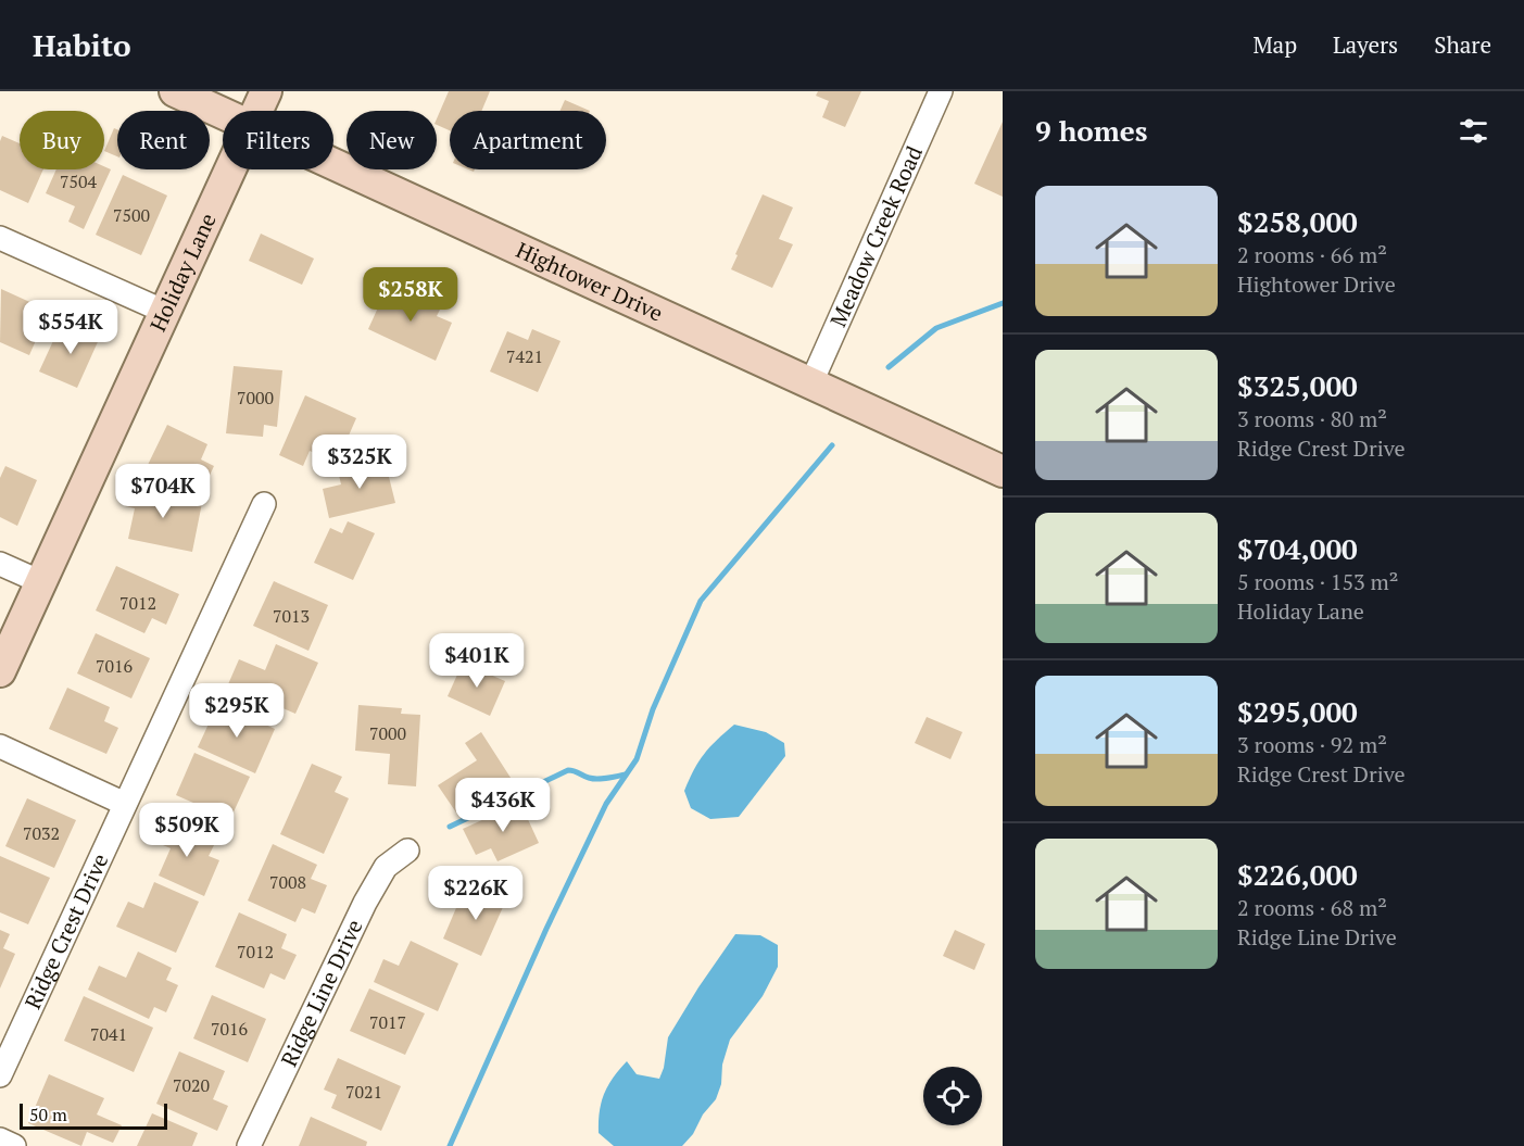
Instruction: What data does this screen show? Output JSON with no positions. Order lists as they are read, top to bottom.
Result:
{
  "streets": {
    "street": [
      "Meadow Creek Road",
      "Holiday Lane",
      "Hightower Drive",
      "Ridge Crest Drive",
      "Ridge Line Drive"
    ]
  },
  "crossings": [
    ["Meadow Creek Road", "Hightower Drive"]
  ],
  "house_numbers": [
    "7504",
    "7500",
    "7421",
    "7000",
    "7012",
    "7013",
    "7016",
    "7000",
    "7032",
    "7008",
    "7012",
    "7017",
    "7016",
    "7041",
    "7020",
    "7021"
  ],
  "scale_bar": "50 m",
  "page": {
    "header": "Habito",
    "nav": ["Map", "Layers", "Share"],
    "heading": "9 homes",
    "chip": [
      "Buy",
      "Rent",
      "Filters",
      "New",
      "Apartment"
    ],
    "list": [
      {
        "name": "$258,000",
        "note": "2 rooms · 66 m² · Hightower Drive"
      },
      {
        "name": "$325,000",
        "note": "3 rooms · 80 m² · Ridge Crest Drive"
      },
      {
        "name": "$704,000",
        "note": "5 rooms · 153 m² · Holiday Lane"
      },
      {
        "name": "$295,000",
        "note": "3 rooms · 92 m² · Ridge Crest Drive"
      },
      {
        "name": "$226,000",
        "note": "2 rooms · 68 m² · Ridge Line Drive"
      }
    ],
    "price": [
      "$258K",
      "$554K",
      "$325K",
      "$704K",
      "$401K",
      "$295K",
      "$436K",
      "$509K",
      "$226K"
    ],
    "scale": "50 m"
  }
}
